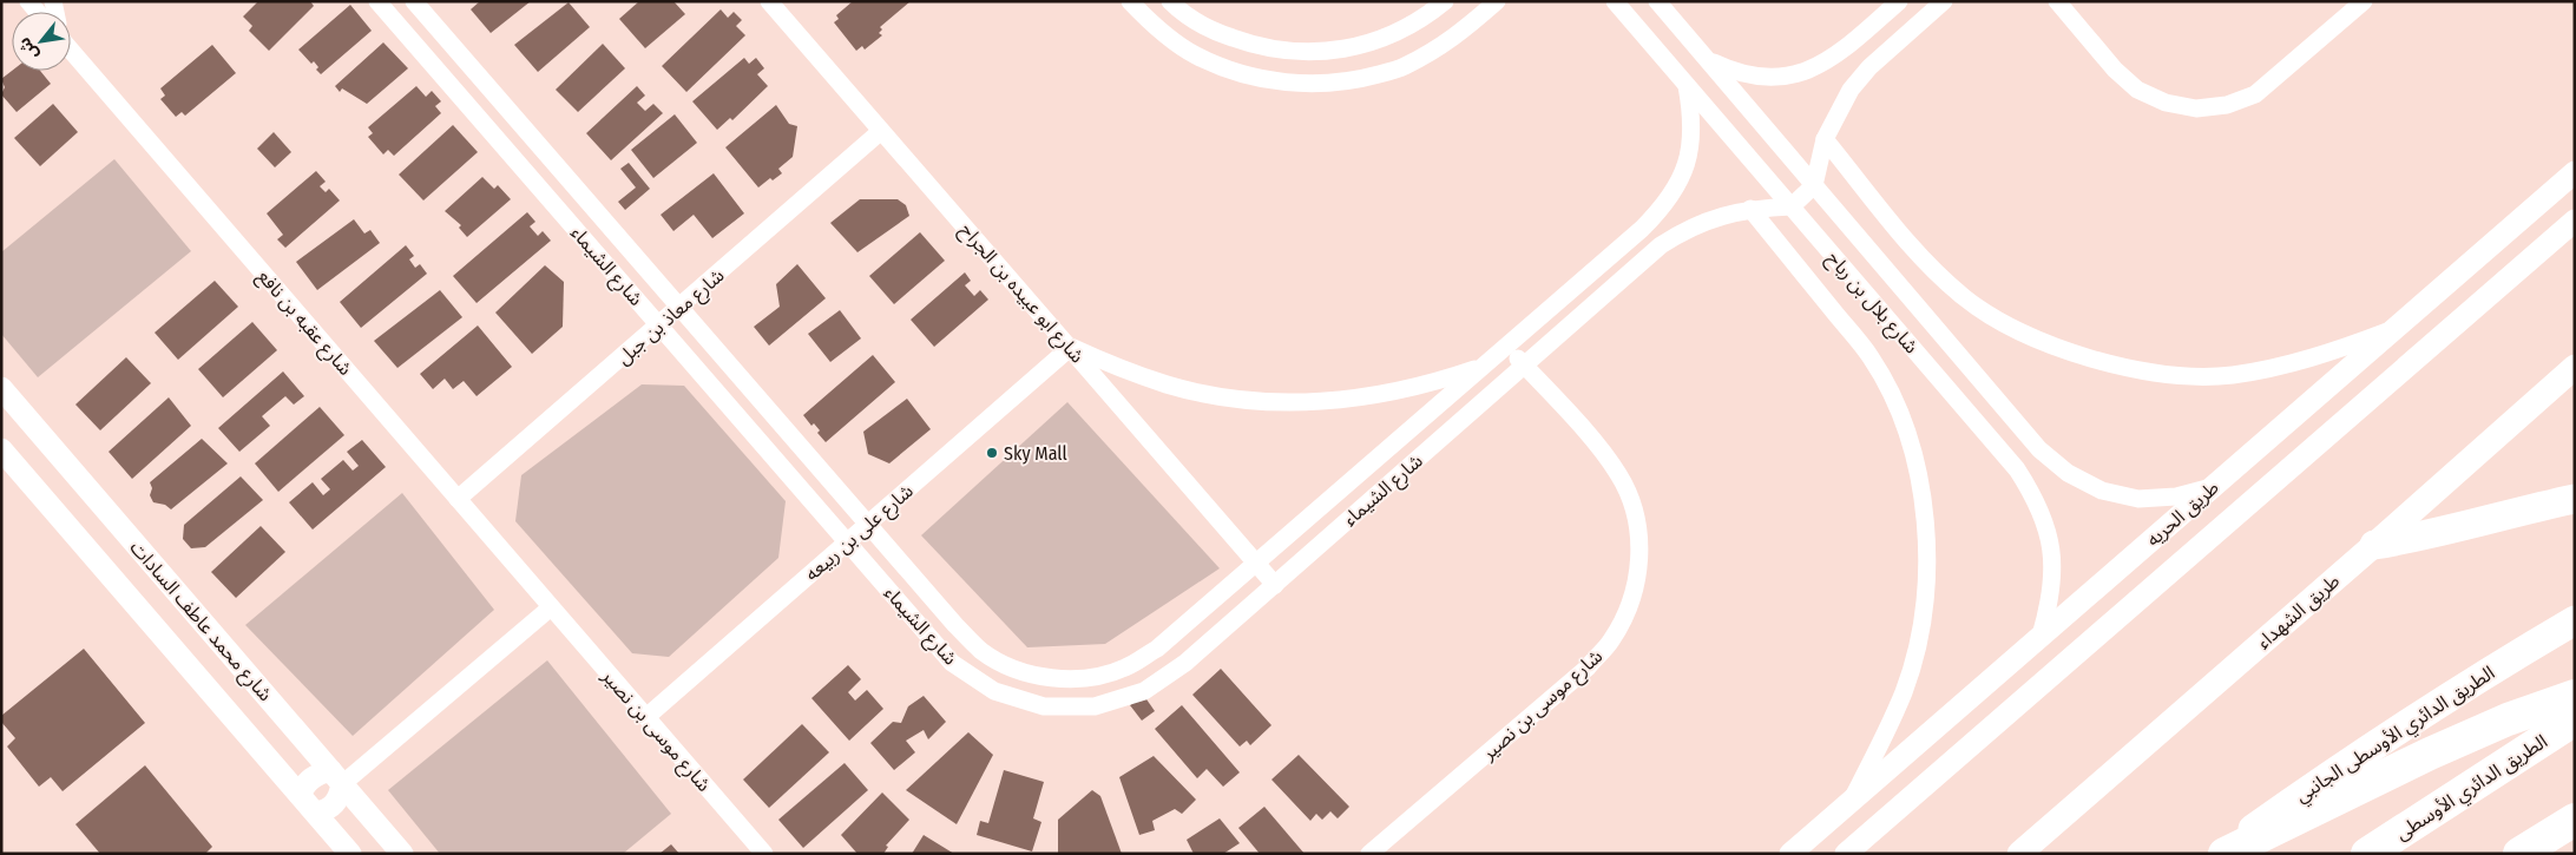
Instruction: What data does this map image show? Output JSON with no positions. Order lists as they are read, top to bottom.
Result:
{
  "streets": {
    "highway": ["الطريق الدائري الأوسطى الجانبي", "الطريق الدائري الأوسطى"],
    "main road": ["طريق الشهداء"],
    "street": [
      "شارع الشيماء",
      "شارع ابو عبيده بن الجراح",
      "شارع بلال بن رباح",
      "شارع معاذ بن جبل",
      "شارع عقبه بن نافع",
      "طريق الحريه",
      "شارع على بن ربيعه",
      "شارع محمد عاطف السادات",
      "شارع موسى بن نصير"
    ]
  },
  "crossings": [
    ["شارع الشيماء", "شارع ابو عبيده بن الجراح"],
    ["شارع الشيماء", "شارع بلال بن رباح"],
    ["شارع الشيماء", "شارع معاذ بن جبل"],
    ["شارع الشيماء", "شارع على بن ربيعه"],
    ["شارع الشيماء", "شارع موسى بن نصير"],
    ["شارع ابو عبيده بن الجراح", "شارع معاذ بن جبل"],
    ["شارع ابو عبيده بن الجراح", "شارع على بن ربيعه"],
    ["شارع بلال بن رباح", "طريق الحريه"],
    ["شارع معاذ بن جبل", "شارع عقبه بن نافع"],
    ["شارع عقبه بن نافع", "شارع موسى بن نصير"],
    ["شارع على بن ربيعه", "شارع موسى بن نصير"]
  ],
  "places": ["Sky Mall"],
  "north": "bottom left"
}
